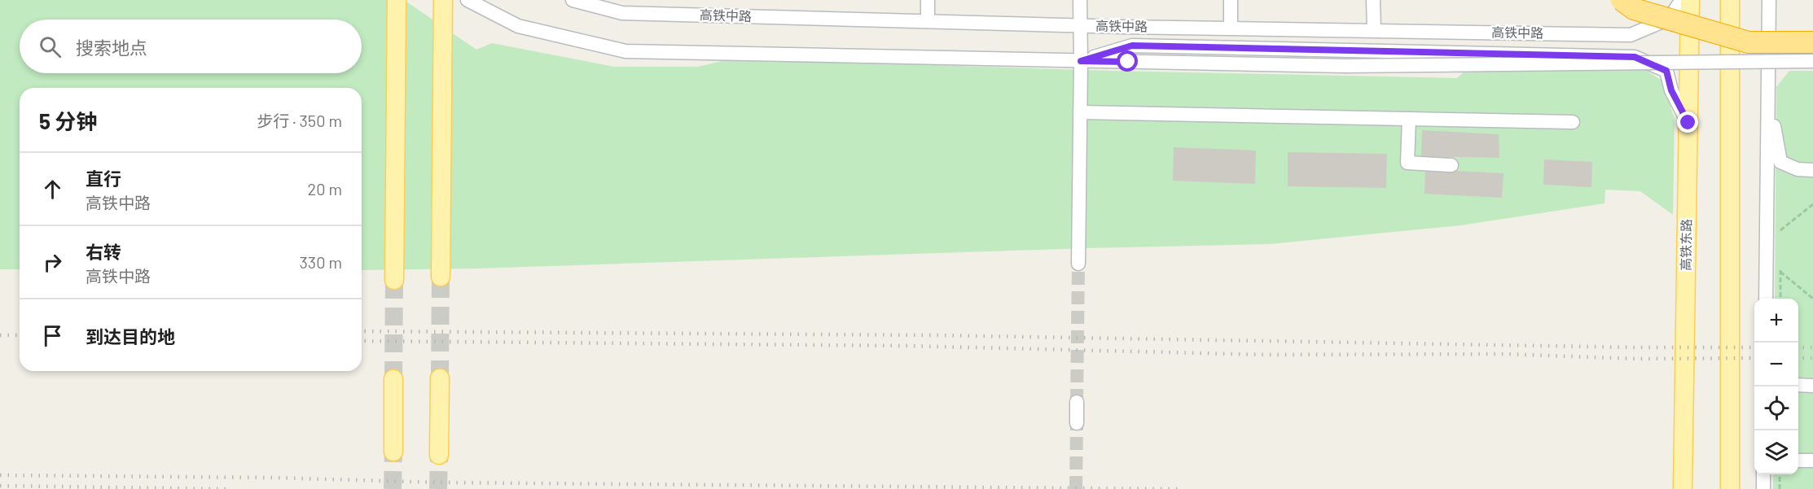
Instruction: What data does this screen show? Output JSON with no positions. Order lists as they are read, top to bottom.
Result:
{
  "streets": {
    "highway": ["高铁中路"],
    "main road": ["高铁东路"]
  },
  "crossings": [
    ["高铁中路", "高铁东路"]
  ],
  "page": {
    "search": "搜索地点",
    "heading": ["5 分钟", "步行 · 350 m"],
    "list": [
      ["直行", "高铁中路", "20 m"],
      ["右转", "高铁中路", "330 m"],
      "到达目的地"
    ],
    "map_buttons": ["+", "−"]
  }
}
